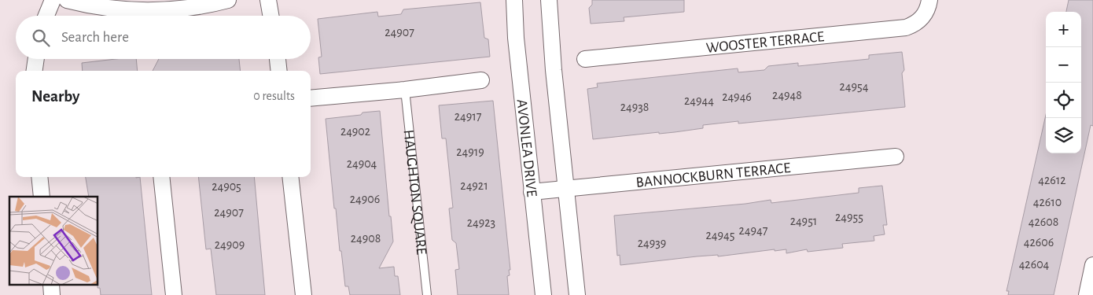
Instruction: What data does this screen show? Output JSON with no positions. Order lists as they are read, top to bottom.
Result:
{
  "streets": {
    "street": ["WOOSTER TERRACE", "AVONLEA DRIVE", "BANNOCKBURN TERRACE"],
    "lane": ["HAUGHTON SQUARE"]
  },
  "crossings": [
    ["AVONLEA DRIVE", "BANNOCKBURN TERRACE"]
  ],
  "house_numbers": [
    "24907",
    "24954",
    "24948",
    "24946",
    "24944",
    "24938",
    "24917",
    "24902",
    "24919",
    "24904",
    "42612",
    "24921",
    "24905",
    "24906",
    "42610",
    "24907",
    "24955",
    "24951",
    "42608",
    "24923",
    "24947",
    "24945",
    "24908",
    "42606",
    "24939",
    "24909",
    "42604"
  ],
  "page": {
    "map_buttons": ["+", "−"],
    "search": "Search here",
    "heading": ["Nearby", "0 results"]
  }
}
